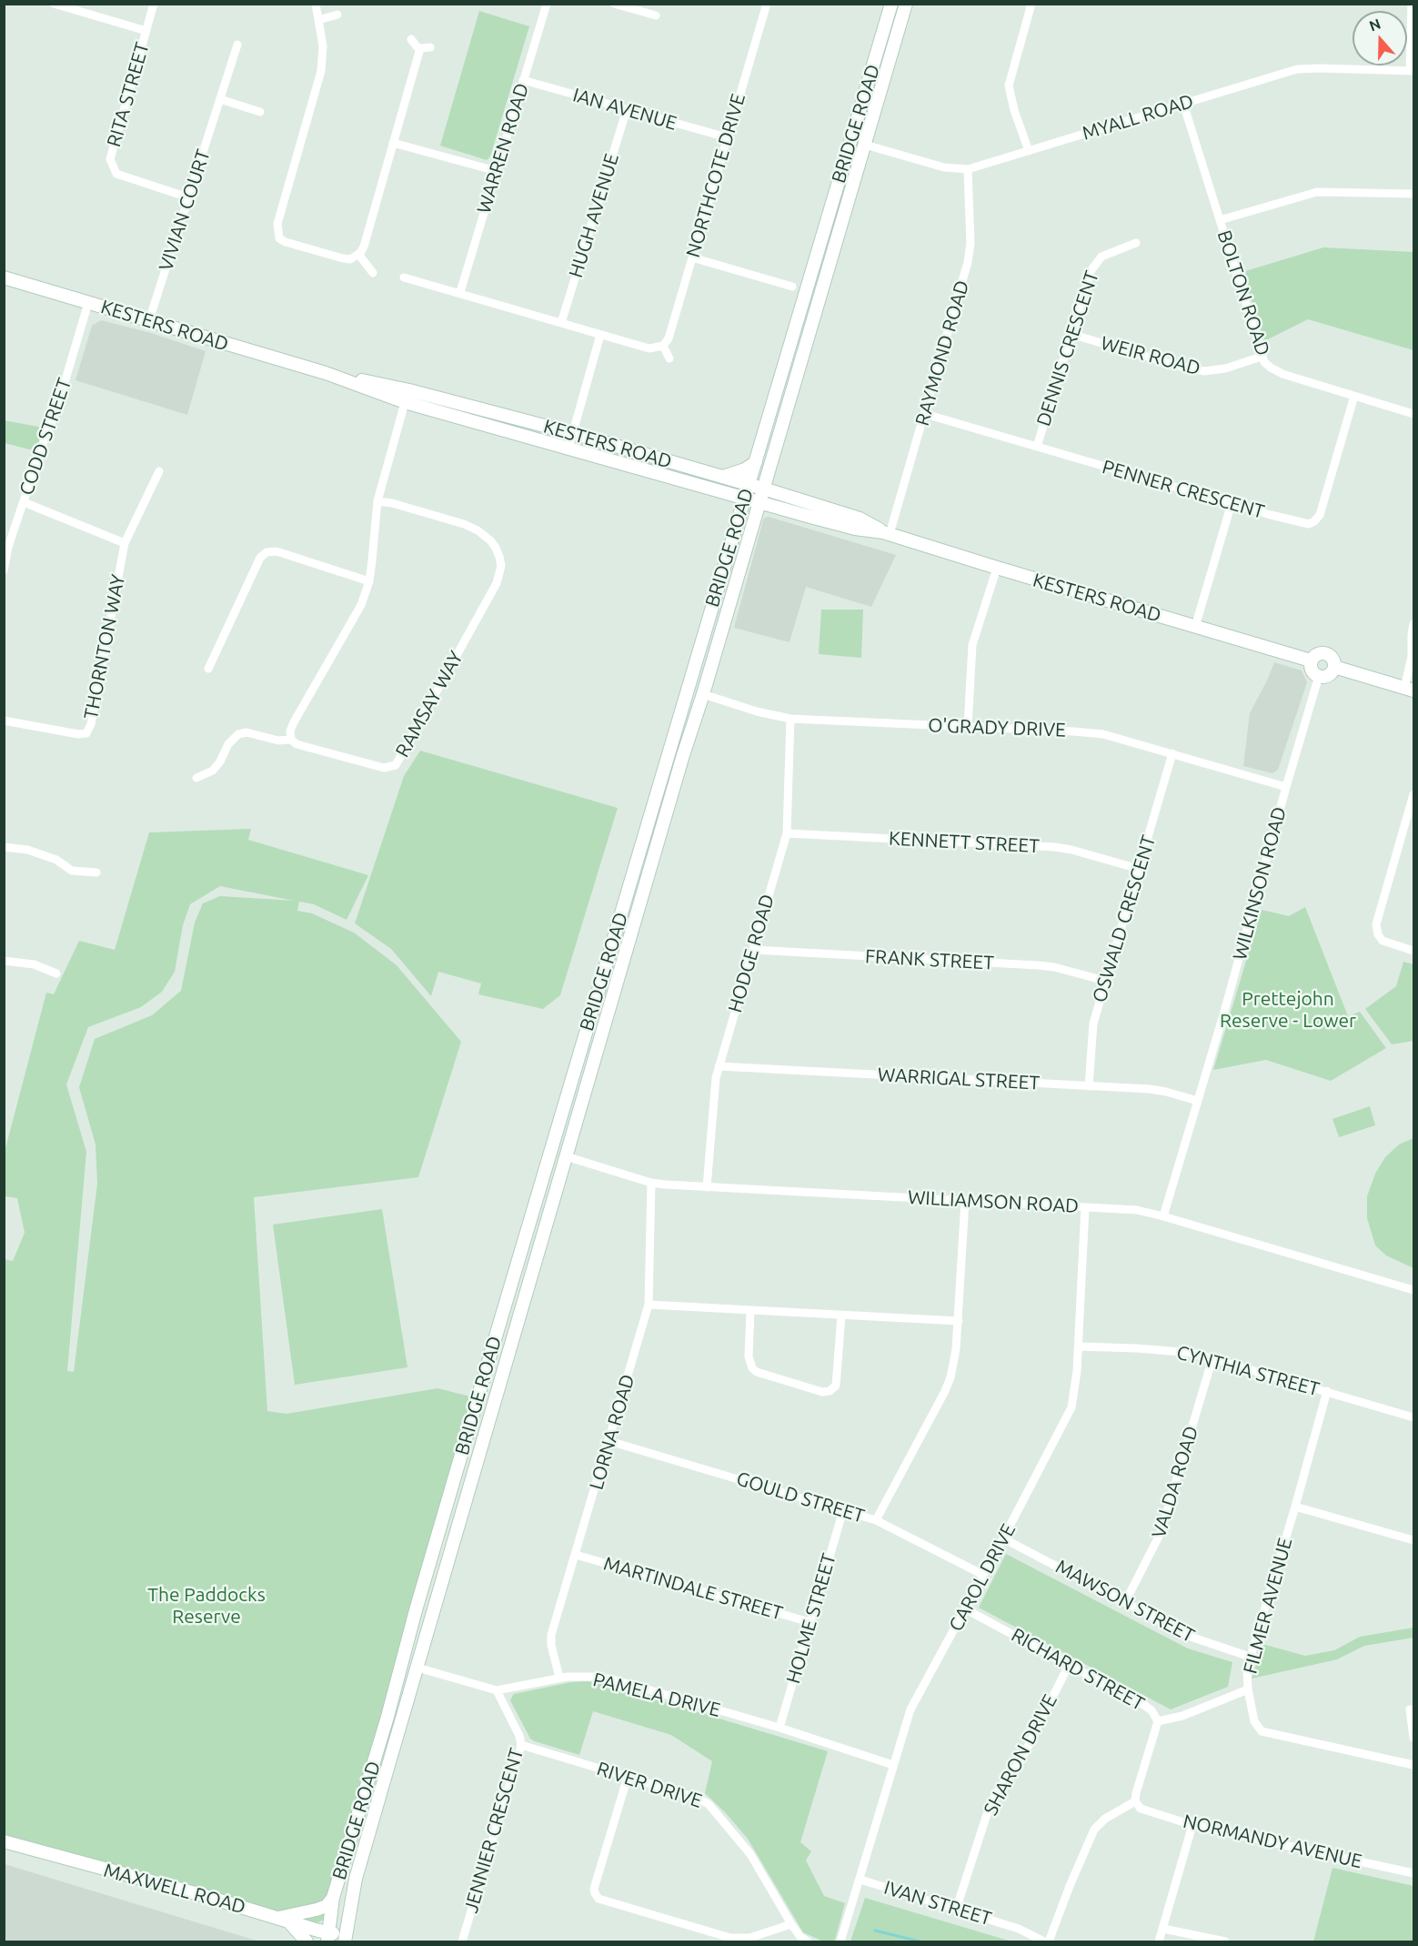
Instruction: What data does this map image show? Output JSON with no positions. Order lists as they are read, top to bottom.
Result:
{
  "streets": {
    "main road": ["BRIDGE ROAD", "KESTERS ROAD", "MAXWELL ROAD"],
    "street": [
      "RITA STREET",
      "IAN AVENUE",
      "MYALL ROAD",
      "WARREN ROAD",
      "NORTHCOTE DRIVE",
      "VIVIAN COURT",
      "HUGH AVENUE",
      "BOLTON ROAD",
      "DENNIS CRESCENT",
      "RAYMOND ROAD",
      "WEIR ROAD",
      "CODD STREET",
      "PENNER CRESCENT",
      "THORNTON WAY",
      "RAMSAY WAY",
      "O'GRADY DRIVE",
      "KENNETT STREET",
      "WILKINSON ROAD",
      "OSWALD CRESCENT",
      "HODGE ROAD",
      "FRANK STREET",
      "WARRIGAL STREET",
      "WILLIAMSON ROAD",
      "CYNTHIA STREET",
      "LORNA ROAD",
      "VALDA ROAD",
      "GOULD STREET",
      "CAROL DRIVE",
      "MARTINDALE STREET",
      "MAWSON STREET",
      "FILMER AVENUE",
      "HOLME STREET",
      "RICHARD STREET",
      "PAMELA DRIVE",
      "SHARON DRIVE",
      "RIVER DRIVE",
      "JENNIER CRESCENT",
      "NORMANDY AVENUE",
      "IVAN STREET"
    ]
  },
  "crossings": [
    ["RITA STREET", "VIVIAN COURT"],
    ["IAN AVENUE", "WARREN ROAD"],
    ["IAN AVENUE", "NORTHCOTE DRIVE"],
    ["IAN AVENUE", "HUGH AVENUE"],
    ["MYALL ROAD", "BRIDGE ROAD"],
    ["MYALL ROAD", "BOLTON ROAD"],
    ["MYALL ROAD", "RAYMOND ROAD"],
    ["BRIDGE ROAD", "KESTERS ROAD"],
    ["BRIDGE ROAD", "O'GRADY DRIVE"],
    ["BRIDGE ROAD", "WILLIAMSON ROAD"],
    ["BRIDGE ROAD", "PAMELA DRIVE"],
    ["BRIDGE ROAD", "MAXWELL ROAD"],
    ["VIVIAN COURT", "KESTERS ROAD"],
    ["BOLTON ROAD", "WEIR ROAD"],
    ["BOLTON ROAD", "PENNER CRESCENT"],
    ["KESTERS ROAD", "RAYMOND ROAD"],
    ["KESTERS ROAD", "CODD STREET"],
    ["KESTERS ROAD", "WILKINSON ROAD"],
    ["DENNIS CRESCENT", "WEIR ROAD"],
    ["DENNIS CRESCENT", "PENNER CRESCENT"],
    ["RAYMOND ROAD", "PENNER CRESCENT"],
    ["O'GRADY DRIVE", "WILKINSON ROAD"],
    ["O'GRADY DRIVE", "OSWALD CRESCENT"],
    ["O'GRADY DRIVE", "HODGE ROAD"],
    ["KENNETT STREET", "OSWALD CRESCENT"],
    ["KENNETT STREET", "HODGE ROAD"],
    ["WILKINSON ROAD", "WARRIGAL STREET"],
    ["WILKINSON ROAD", "WILLIAMSON ROAD"],
    ["OSWALD CRESCENT", "FRANK STREET"],
    ["OSWALD CRESCENT", "WARRIGAL STREET"],
    ["HODGE ROAD", "FRANK STREET"],
    ["HODGE ROAD", "WARRIGAL STREET"],
    ["HODGE ROAD", "WILLIAMSON ROAD"],
    ["WILLIAMSON ROAD", "LORNA ROAD"],
    ["WILLIAMSON ROAD", "CAROL DRIVE"],
    ["CYNTHIA STREET", "VALDA ROAD"],
    ["CYNTHIA STREET", "CAROL DRIVE"],
    ["CYNTHIA STREET", "FILMER AVENUE"],
    ["LORNA ROAD", "GOULD STREET"],
    ["LORNA ROAD", "MARTINDALE STREET"],
    ["LORNA ROAD", "PAMELA DRIVE"],
    ["VALDA ROAD", "MAWSON STREET"],
    ["GOULD STREET", "CAROL DRIVE"],
    ["GOULD STREET", "HOLME STREET"],
    ["CAROL DRIVE", "MAWSON STREET"],
    ["CAROL DRIVE", "RICHARD STREET"],
    ["CAROL DRIVE", "PAMELA DRIVE"],
    ["CAROL DRIVE", "IVAN STREET"],
    ["MARTINDALE STREET", "HOLME STREET"],
    ["MAWSON STREET", "FILMER AVENUE"],
    ["FILMER AVENUE", "RICHARD STREET"],
    ["HOLME STREET", "PAMELA DRIVE"],
    ["RICHARD STREET", "SHARON DRIVE"],
    ["PAMELA DRIVE", "JENNIER CRESCENT"],
    ["SHARON DRIVE", "IVAN STREET"],
    ["RIVER DRIVE", "JENNIER CRESCENT"]
  ],
  "parks": ["Prettejohn Reserve - Lower", "The Paddocks Reserve"],
  "north": "top"
}
